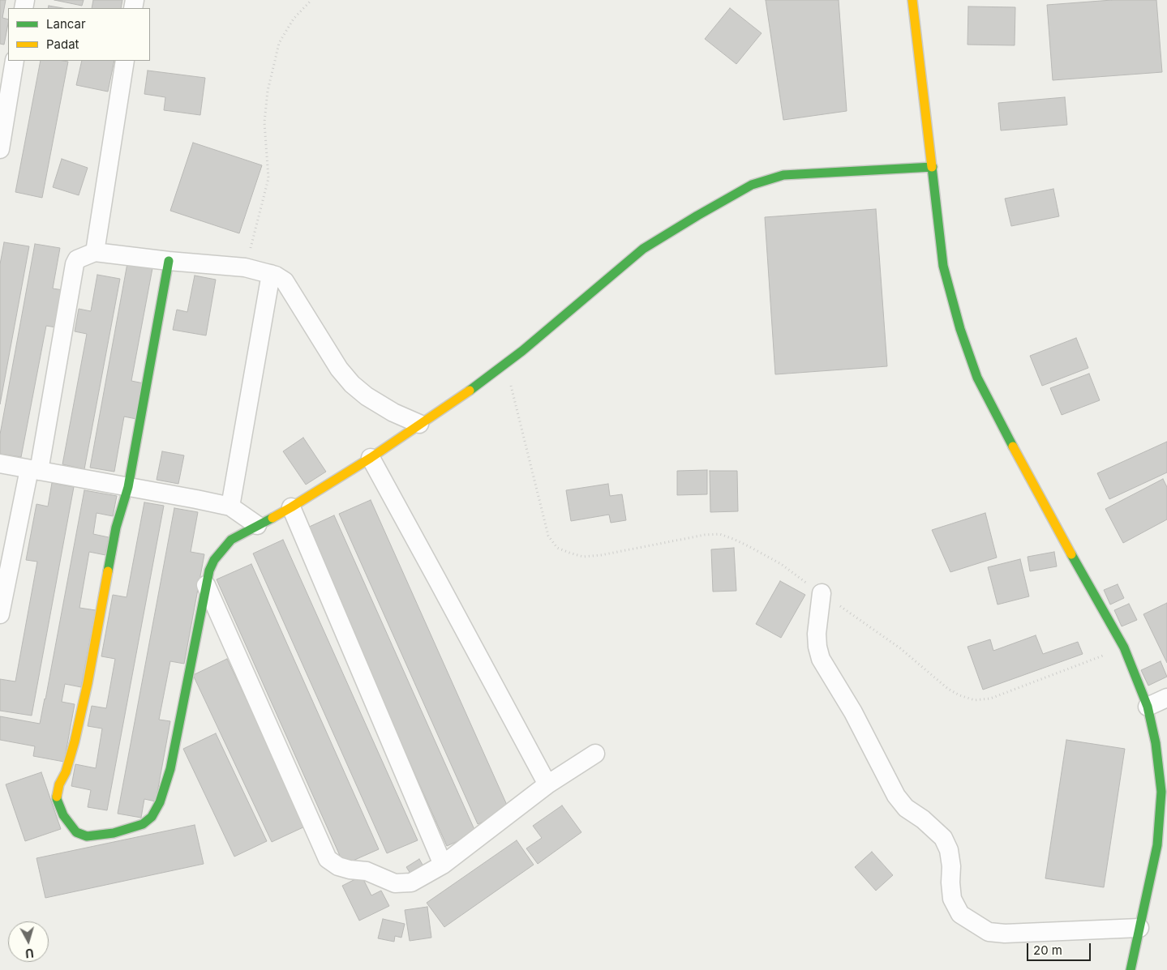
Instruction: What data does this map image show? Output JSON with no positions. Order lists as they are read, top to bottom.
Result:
{
  "legend": ["Lancar", "Padat"],
  "scale_bar": "20 m",
  "north": "bottom"
}
